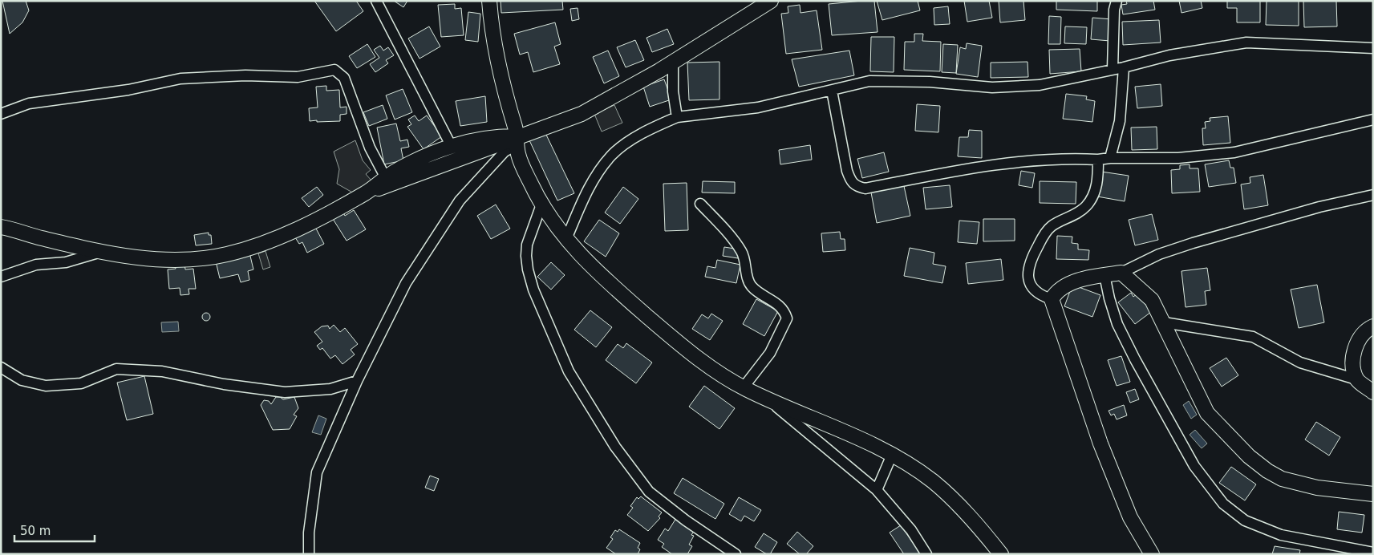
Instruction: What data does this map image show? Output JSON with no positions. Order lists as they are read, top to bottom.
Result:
{
  "scale_bar": "50 m"
}
